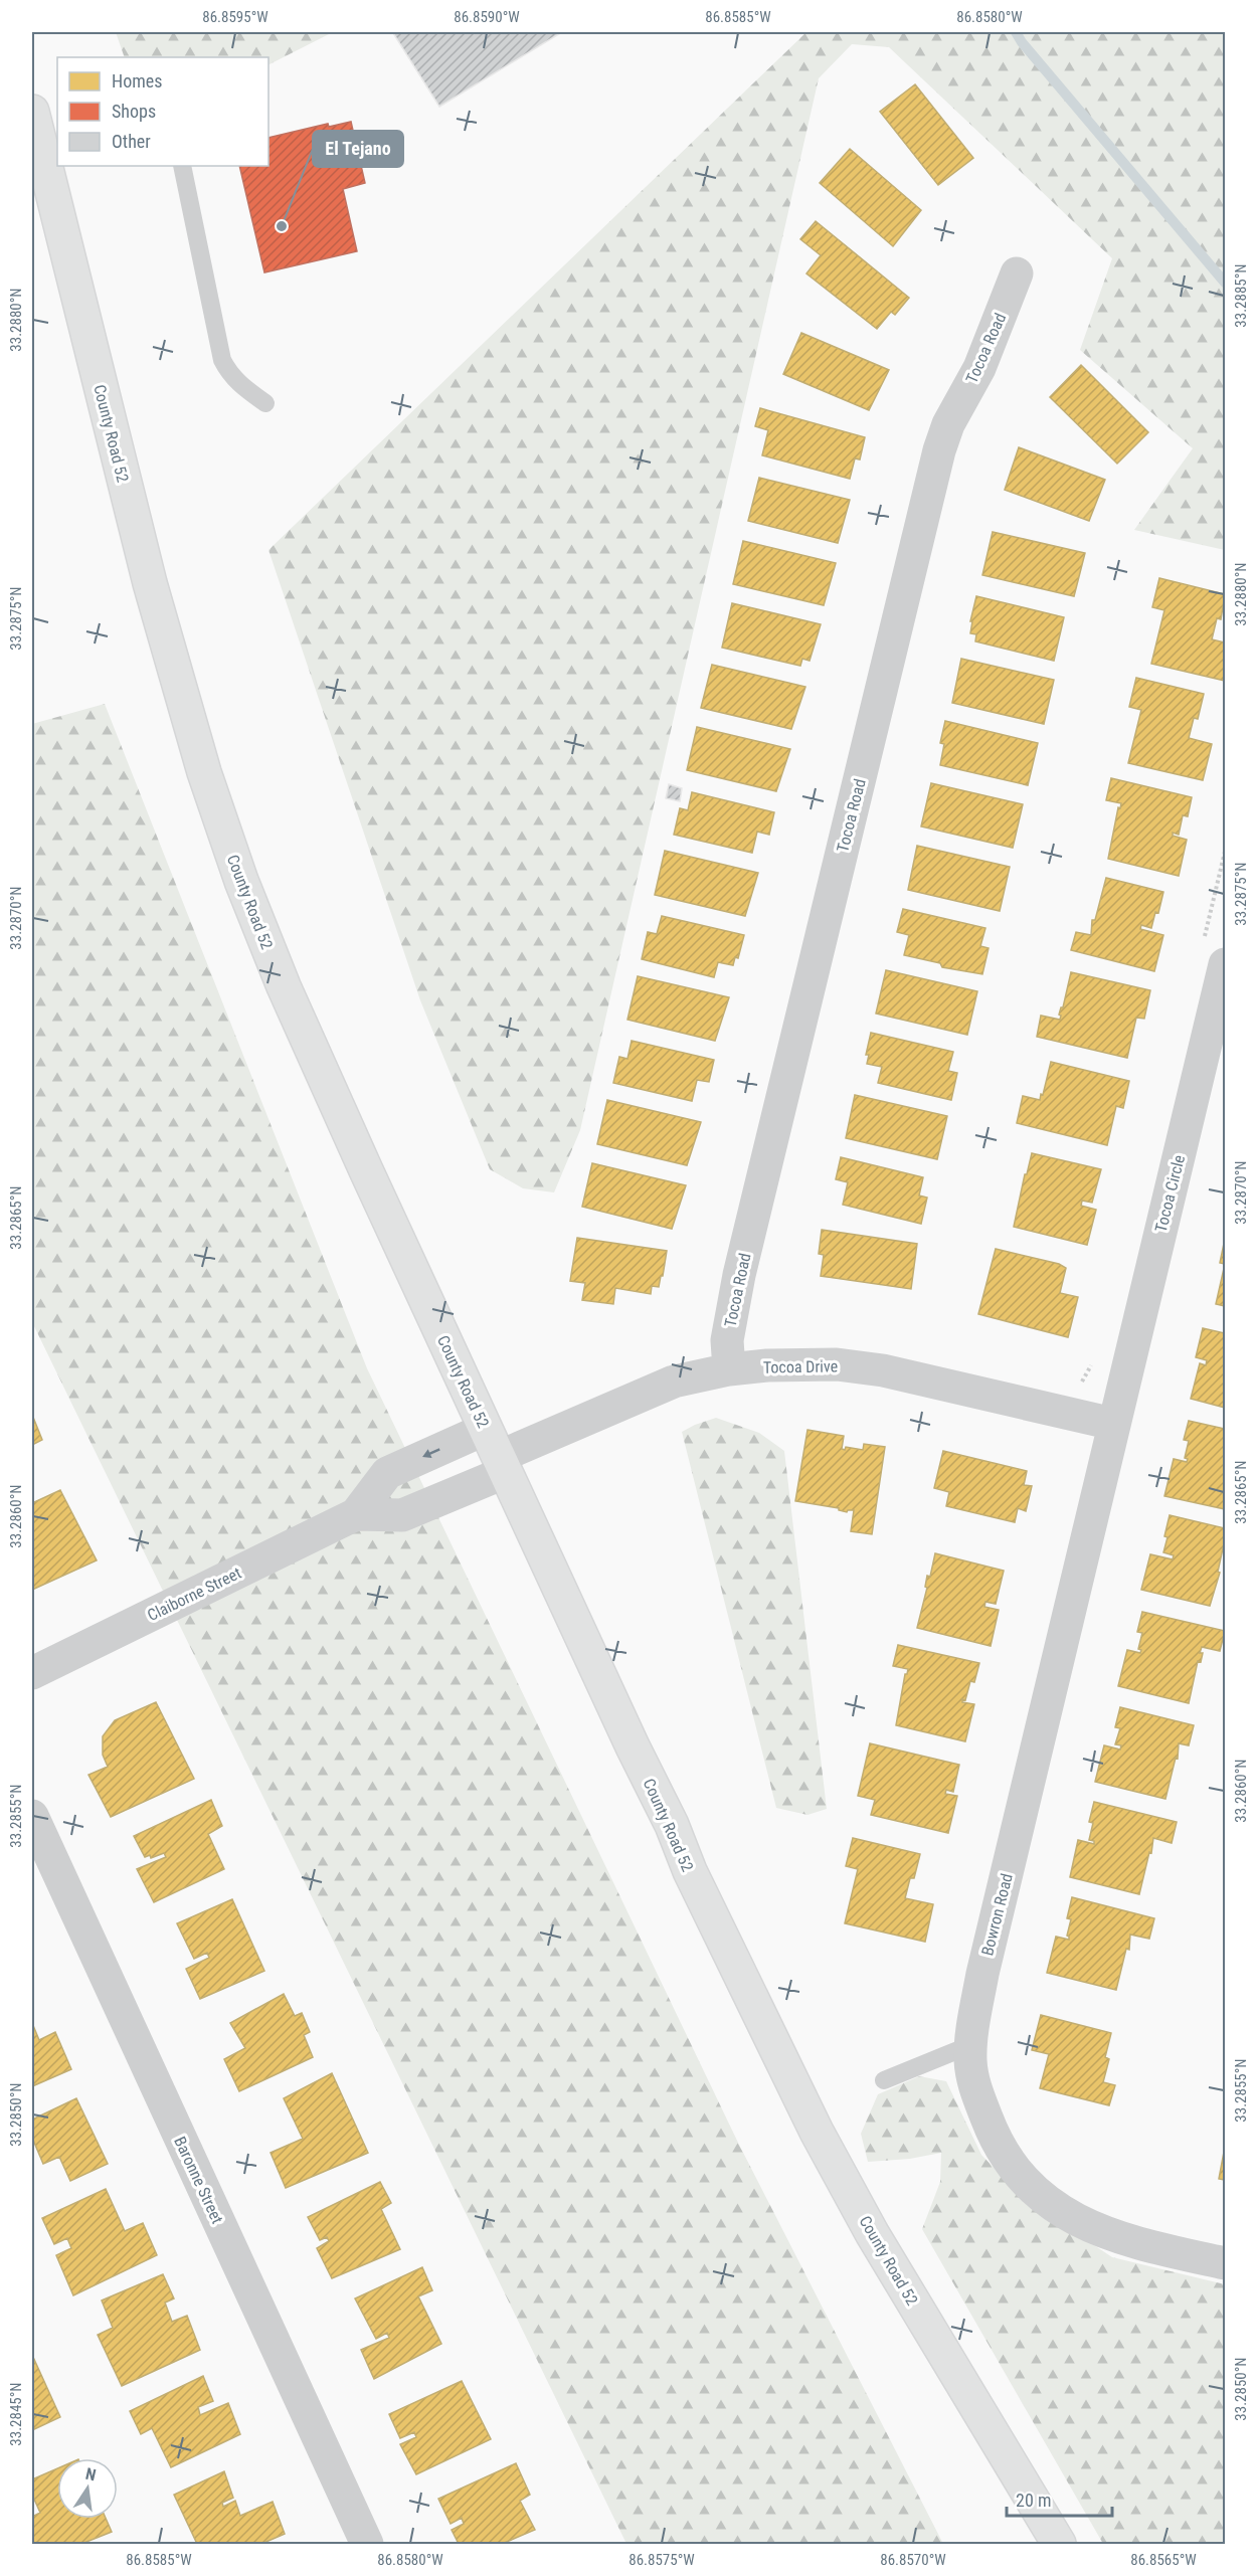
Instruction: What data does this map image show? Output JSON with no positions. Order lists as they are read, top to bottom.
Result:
{
  "streets": {
    "main road": ["County Road 52"],
    "street": [
      "Tocoa Road",
      "Tocoa Circle",
      "Tocoa Drive",
      "Claiborne Street",
      "Bowron Road",
      "Baronne Street"
    ]
  },
  "crossings": [
    ["Tocoa Road", "Tocoa Drive"],
    ["County Road 52", "Tocoa Drive"],
    ["County Road 52", "Claiborne Street"],
    ["Tocoa Circle", "Tocoa Drive"],
    ["Tocoa Circle", "Bowron Road"],
    ["Tocoa Drive", "Claiborne Street"],
    ["Tocoa Drive", "Bowron Road"]
  ],
  "places": ["El Tejano"],
  "legend": ["Homes", "Shops", "Other"],
  "scale_bar": "20 m",
  "north": "top",
  "coordinates": [
    "86.8595°W",
    "86.8590°W",
    "86.8585°W",
    "86.8580°W",
    "33.2885°N",
    "33.2880°N",
    "33.2875°N",
    "33.2870°N",
    "33.2865°N",
    "33.2860°N",
    "33.2855°N",
    "33.2850°N",
    "33.2845°N",
    "86.8575°W",
    "86.8570°W",
    "86.8565°W"
  ]
}
